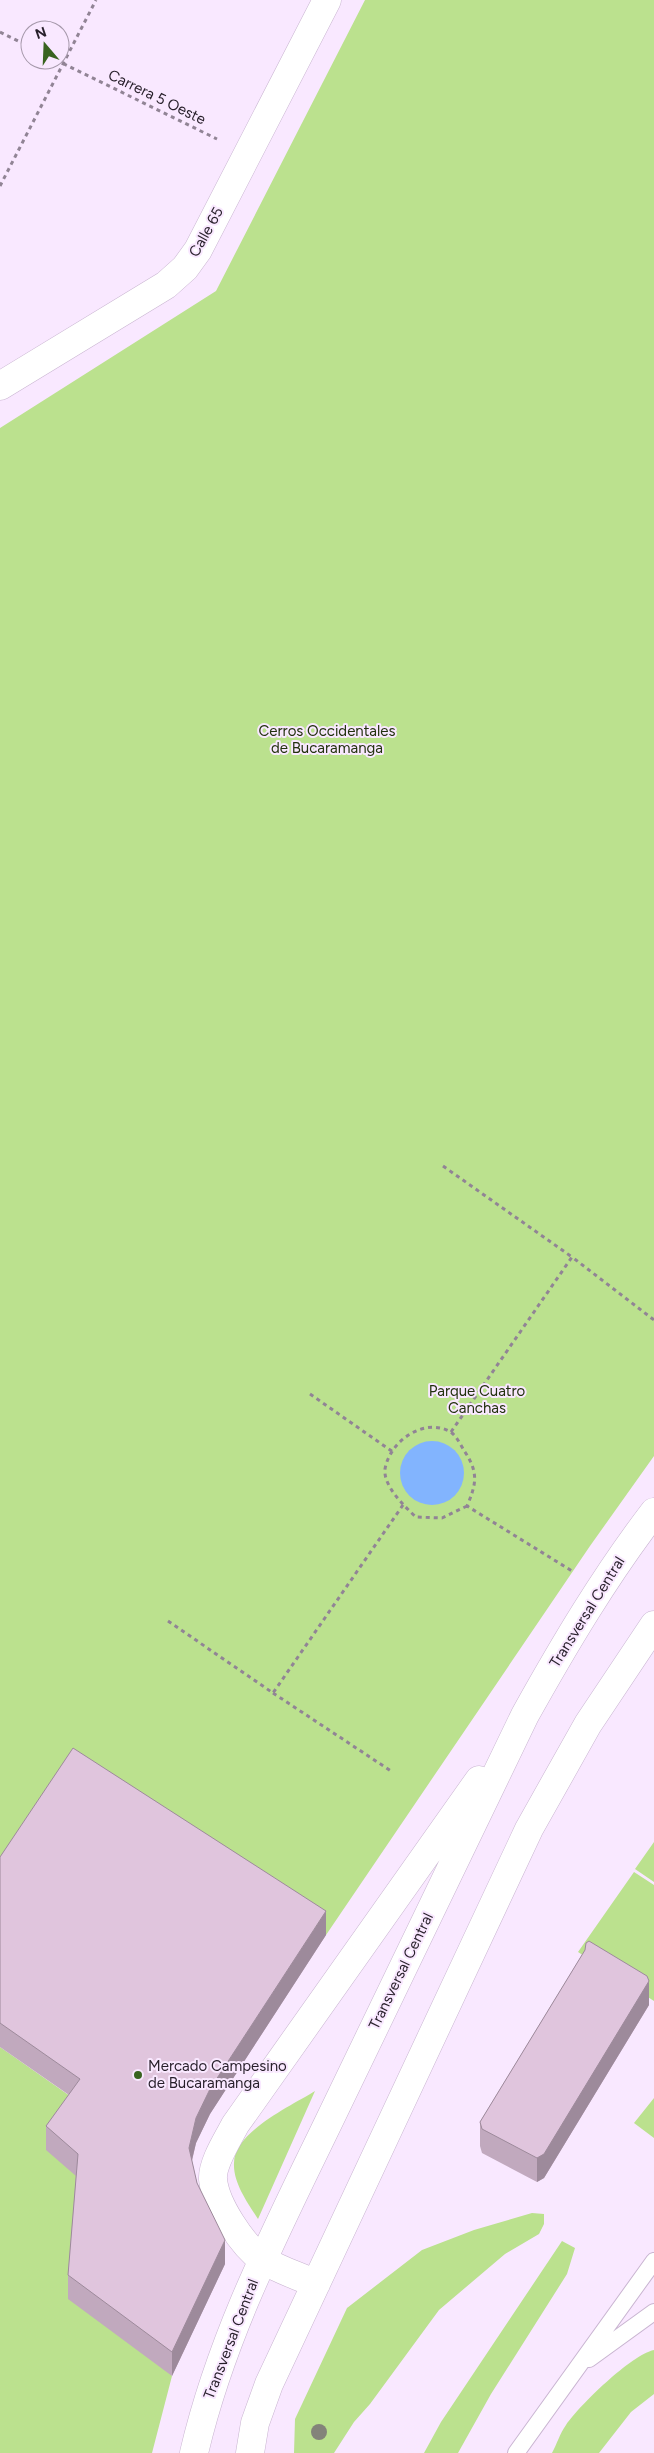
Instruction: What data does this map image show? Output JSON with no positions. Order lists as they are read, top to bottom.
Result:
{
  "streets": {
    "main road": ["Calle 65", "Transversal Central"],
    "path": ["Carrera 5 Oeste"]
  },
  "crossings": [
    ["Carrera 5 Oeste", "Calle 65"]
  ],
  "parks": ["Cerros Occidentales de Bucaramanga", "Parque Cuatro Canchas"],
  "places": ["Mercado Campesino de Bucaramanga"],
  "north": "top"
}
